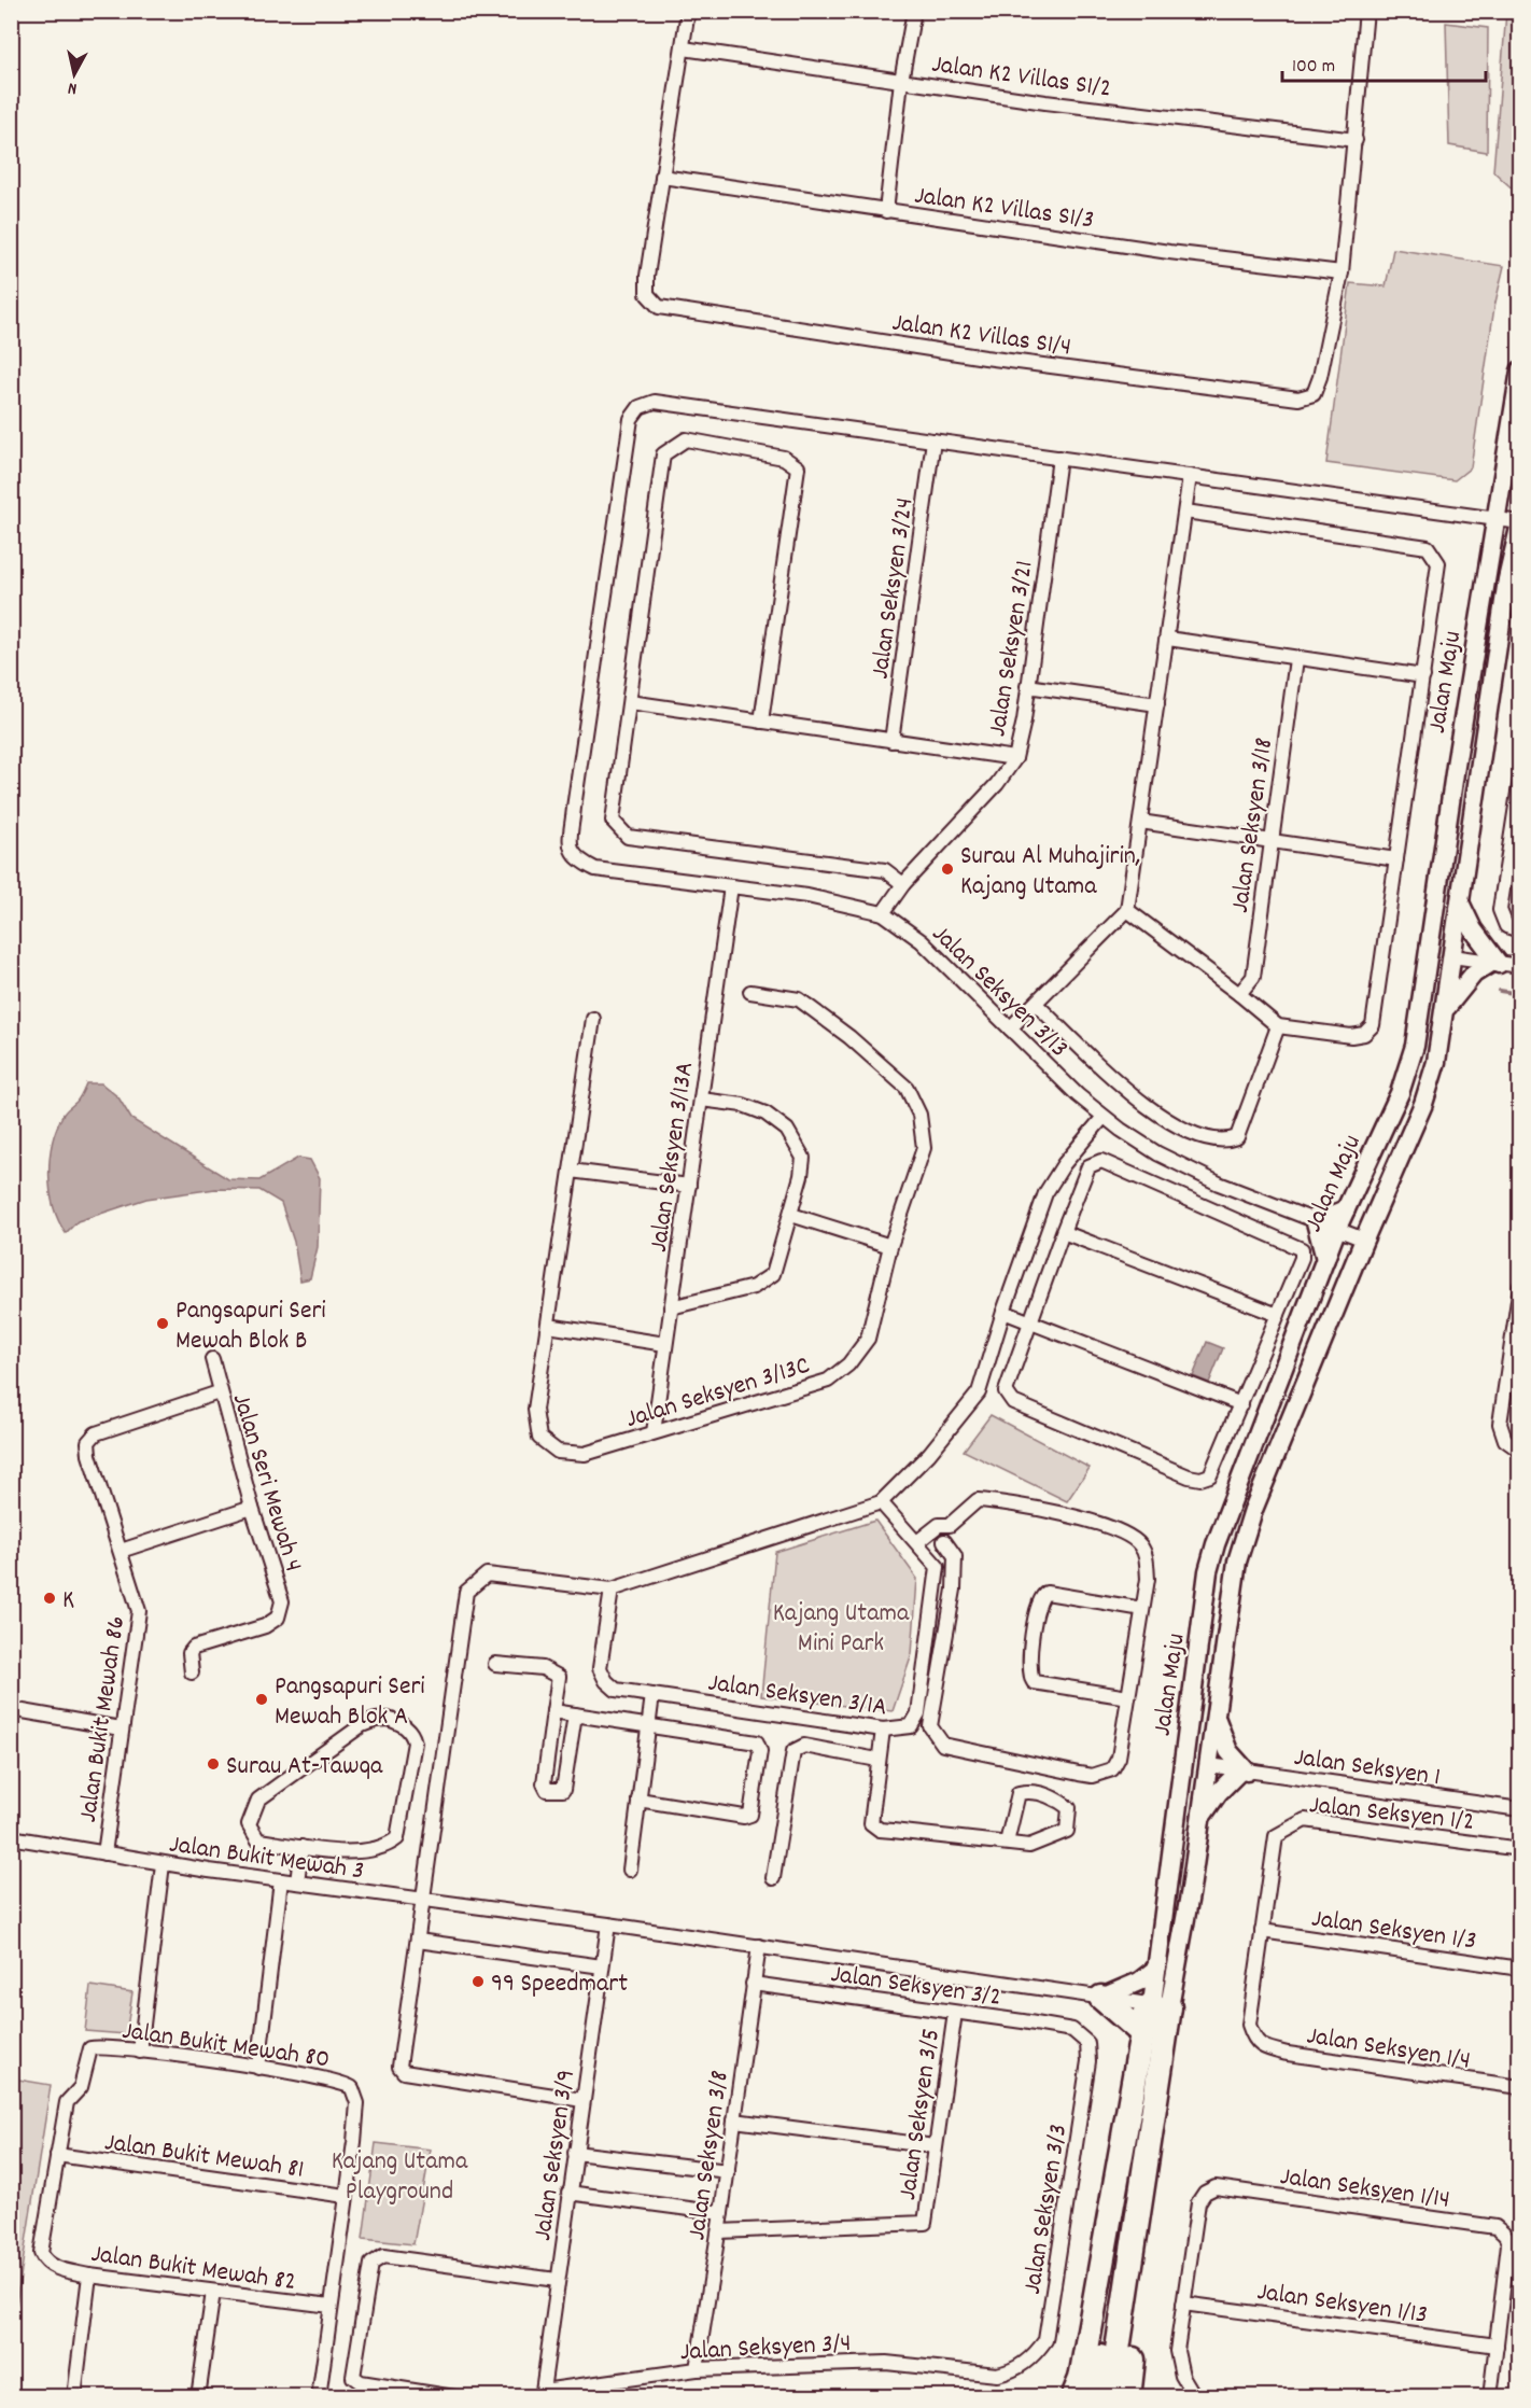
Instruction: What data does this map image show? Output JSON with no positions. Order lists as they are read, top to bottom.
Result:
{
  "streets": {
    "street": [
      "Jalan K2 Villas S1/2",
      "Jalan K2 Villas S1/3",
      "Jalan K2 Villas S1/4",
      "Jalan Seksyen 3/24",
      "Jalan Seksyen 3/21",
      "Jalan Maju",
      "Jalan Seksyen 3/18",
      "Jalan Seksyen 3/13",
      "Jalan Seksyen 3/13A",
      "Jalan Seksyen 3/13C",
      "Jalan Seri Mewah 4",
      "Jalan Seksyen 3/1A",
      "Jalan Bukit Mewah 86",
      "Jalan Seksyen 1",
      "Jalan Seksyen 1/2",
      "Jalan Bukit Mewah 3",
      "Jalan Seksyen 1/3",
      "Jalan Seksyen 3/2",
      "Jalan Bukit Mewah 80",
      "Jalan Seksyen 1/4",
      "Jalan Seksyen 3/5",
      "Jalan Bukit Mewah 81",
      "Jalan Seksyen 3/9",
      "Jalan Seksyen 3/8",
      "Jalan Seksyen 1/14",
      "Jalan Seksyen 3/3",
      "Jalan Bukit Mewah 82",
      "Jalan Seksyen 1/13",
      "Jalan Seksyen 3/4"
    ]
  },
  "crossings": [
    ["Jalan K2 Villas S1/3", "Jalan K2 Villas S1/4"],
    ["Jalan Seksyen 3/24", "Jalan Seksyen 3/13"],
    ["Jalan Seksyen 3/21", "Jalan Seksyen 3/13"],
    ["Jalan Maju", "Jalan Seksyen 3/13"],
    ["Jalan Maju", "Jalan Seksyen 1"],
    ["Jalan Maju", "Jalan Bukit Mewah 3"],
    ["Jalan Seksyen 3/13", "Jalan Seksyen 3/13A"],
    ["Jalan Seksyen 3/13A", "Jalan Seksyen 3/13C"],
    ["Jalan Seri Mewah 4", "Jalan Bukit Mewah 86"],
    ["Jalan Bukit Mewah 86", "Jalan Bukit Mewah 3"],
    ["Jalan Seksyen 1/2", "Jalan Seksyen 1/3"],
    ["Jalan Seksyen 1/2", "Jalan Seksyen 1/4"],
    ["Jalan Bukit Mewah 3", "Jalan Seksyen 3/9"],
    ["Jalan Bukit Mewah 3", "Jalan Seksyen 3/8"],
    ["Jalan Seksyen 3/2", "Jalan Seksyen 3/5"],
    ["Jalan Seksyen 3/2", "Jalan Seksyen 3/8"],
    ["Jalan Seksyen 3/2", "Jalan Seksyen 3/3"],
    ["Jalan Bukit Mewah 80", "Jalan Bukit Mewah 81"],
    ["Jalan Bukit Mewah 80", "Jalan Bukit Mewah 82"],
    ["Jalan Seksyen 3/5", "Jalan Seksyen 3/8"],
    ["Jalan Bukit Mewah 81", "Jalan Bukit Mewah 82"],
    ["Jalan Seksyen 3/9", "Jalan Seksyen 3/4"],
    ["Jalan Seksyen 3/8", "Jalan Seksyen 3/4"],
    ["Jalan Seksyen 1/14", "Jalan Seksyen 1/13"],
    ["Jalan Seksyen 3/3", "Jalan Seksyen 3/4"]
  ],
  "parks": ["Kajang Utama Mini Park", "Kajang Utama Playground"],
  "places": [
    "Surau Al Muhajirin, Kajang Utama",
    "Pangsapuri Seri Mewah Blok B",
    "K",
    "Pangsapuri Seri Mewah Blok A",
    "Surau At-Tawqa",
    "99 Speedmart"
  ],
  "scale_bar": "100 m",
  "north": "bottom"
}
